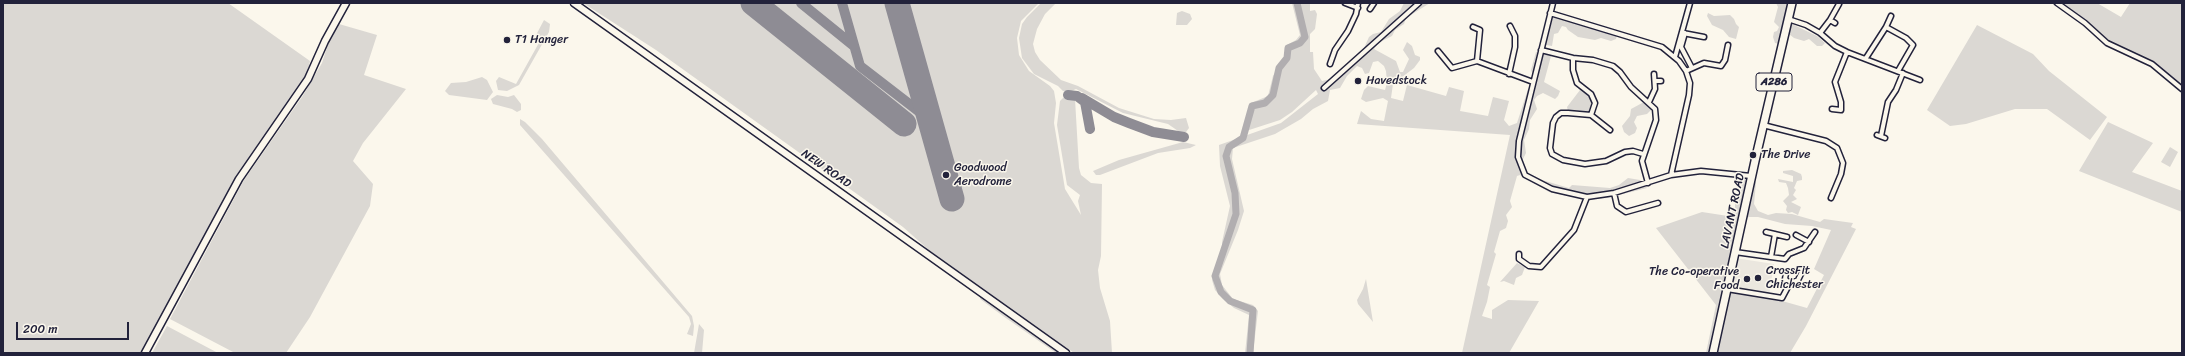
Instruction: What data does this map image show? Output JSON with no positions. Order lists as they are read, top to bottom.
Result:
{
  "streets": {
    "main road": ["A286", "LAVANT ROAD"],
    "street": ["NEW ROAD"]
  },
  "places": [
    "T1 Hanger",
    "Havedstock",
    "The Drive",
    "Goodwood Aerodrome",
    "CrossFit Chichester",
    "The Co-operative Food"
  ],
  "scale_bar": "200 m"
}
